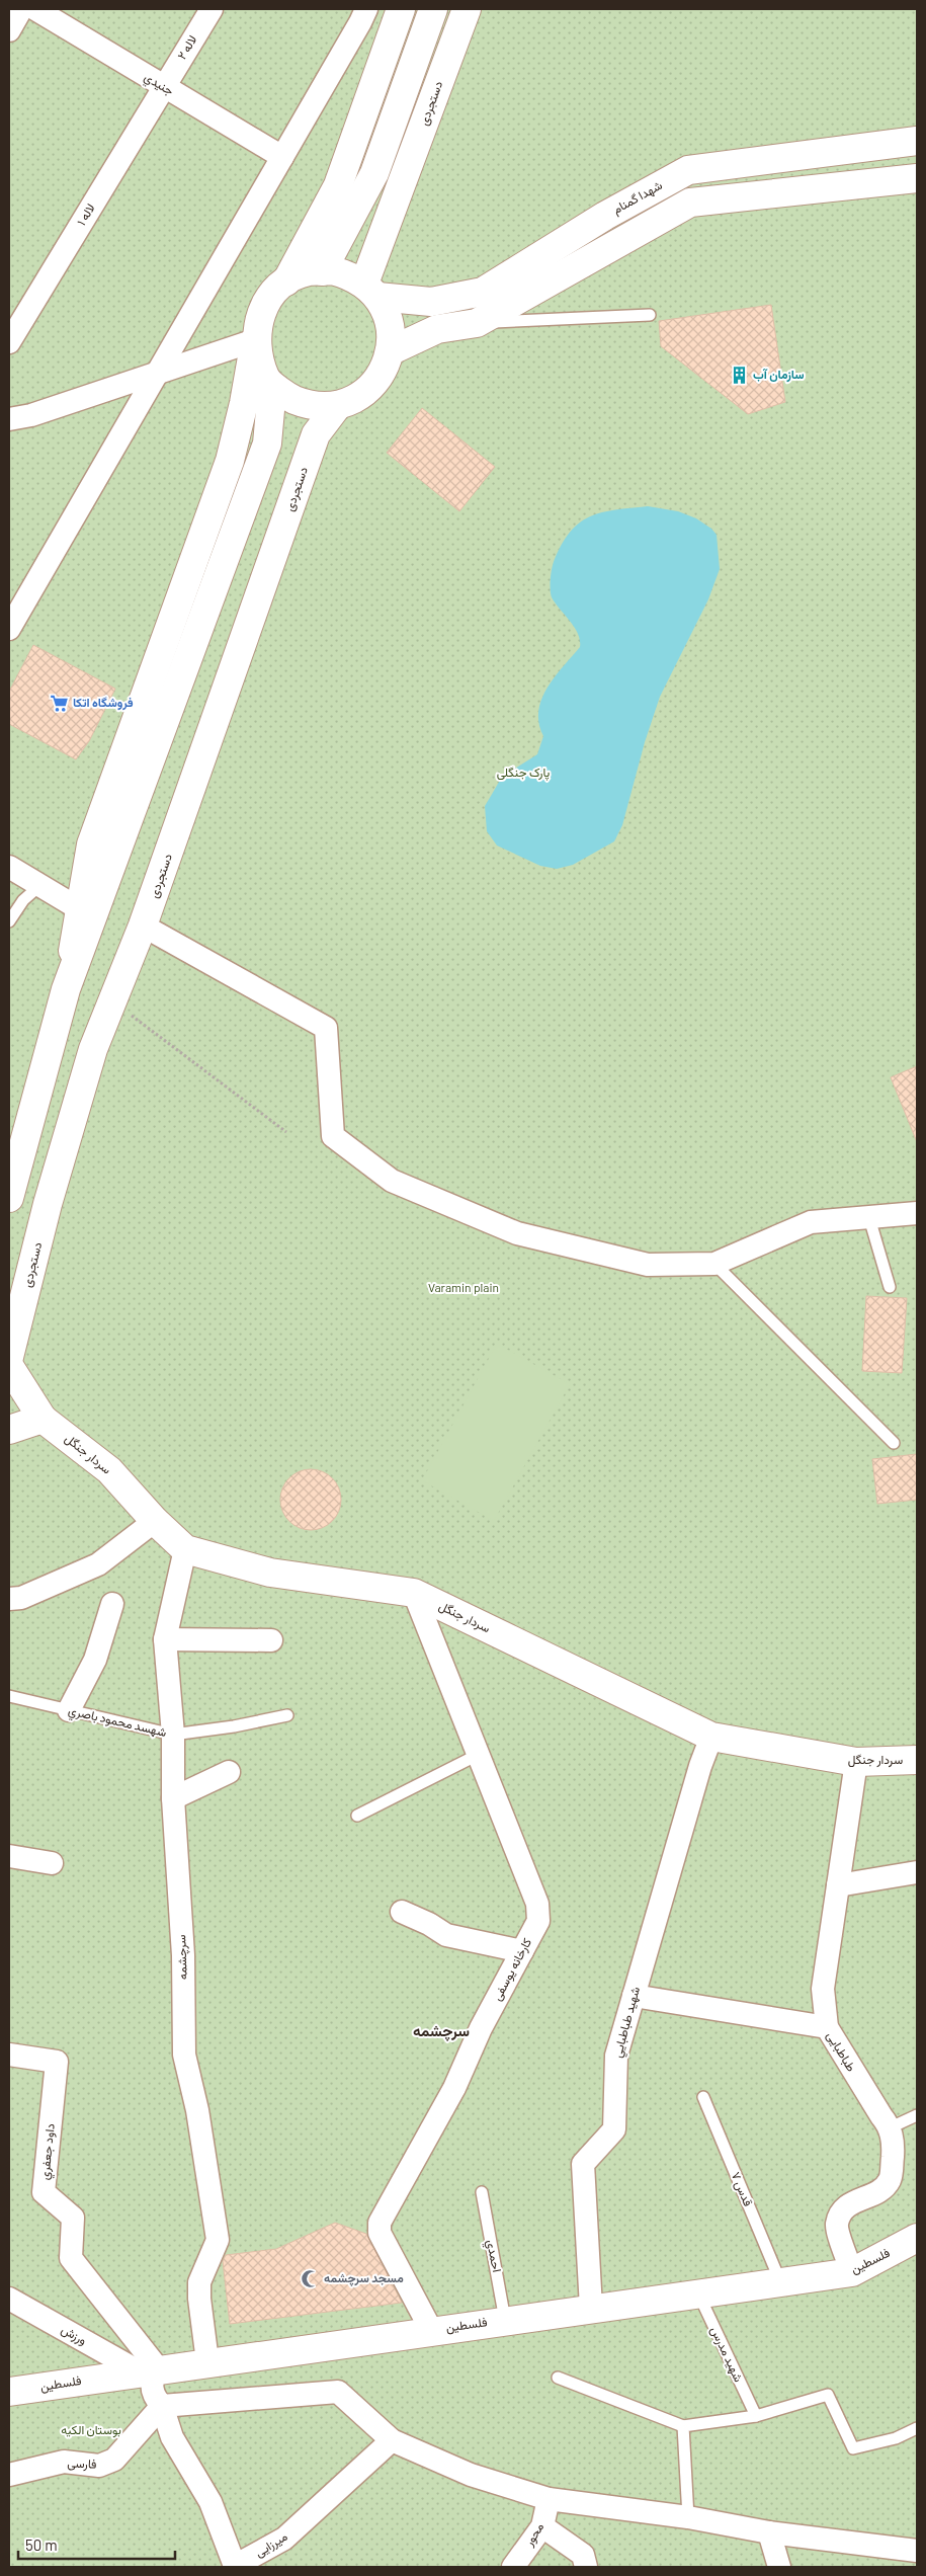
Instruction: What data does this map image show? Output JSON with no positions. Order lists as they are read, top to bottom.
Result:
{
  "streets": {
    "main road": [
      "دستجردی",
      "شهدا گمنام",
      "سردار جنگل",
      "فلسطین"
    ],
    "street": [
      "لاله ۲",
      "جنيدي",
      "لاله ۱",
      "سرچشمه",
      "کارخانه یوسفی",
      "شهيد طباطبايي",
      "طباطبایی",
      "داود جعفري",
      "ورزش",
      "فارسی",
      "محور",
      "میرزایی"
    ],
    "lane": [
      "شهسد محمود باصري",
      "قدس ۷",
      "احمدي",
      "شهيد مدرس"
    ]
  },
  "crossings": [
    ["لاله ۲", "جنيدي"],
    ["لاله ۲", "لاله ۱"],
    ["جنيدي", "لاله ۱"],
    ["دستجردی", "شهدا گمنام"],
    ["سردار جنگل", "سرچشمه"],
    ["سردار جنگل", "کارخانه یوسفی"],
    ["سردار جنگل", "شهيد طباطبايي"],
    ["سردار جنگل", "طباطبایی"],
    ["شهسد محمود باصري", "سرچشمه"],
    ["سرچشمه", "فلسطین"],
    ["کارخانه یوسفی", "فلسطین"],
    ["شهيد طباطبايي", "فلسطین"],
    ["داود جعفري", "فلسطین"],
    ["داود جعفري", "ورزش"],
    ["قدس ۷", "فلسطین"],
    ["احمدي", "فلسطین"],
    ["فلسطین", "ورزش"],
    ["فلسطین", "شهيد مدرس"],
    ["فارسی", "میرزایی"]
  ],
  "districts": ["سرچشمه"],
  "parks": ["پارک جنگلی", "Varamin plain", "بوستان الکیه"],
  "places": {
    "building": ["سازمان آب"],
    "supermarket": ["فروشگاه اتکا"],
    "mosque": ["مسجد سرچشمه"]
  },
  "scale_bar": "50 m"
}
